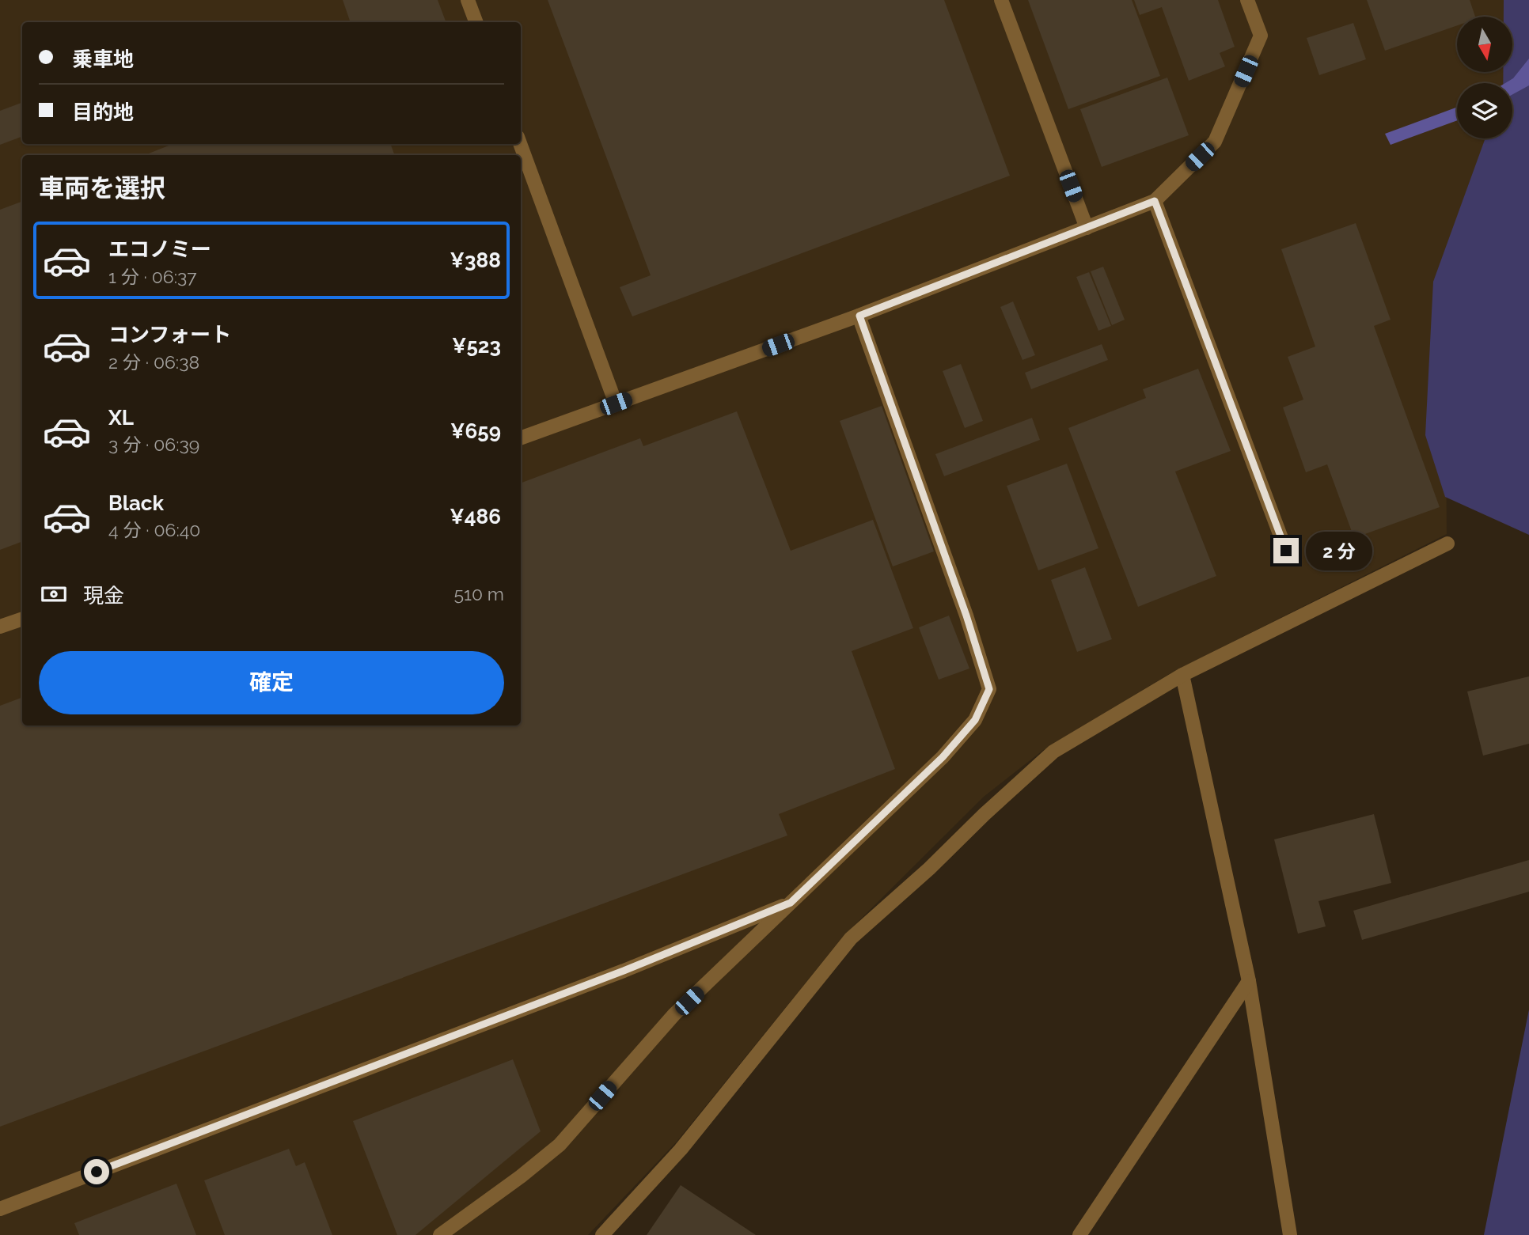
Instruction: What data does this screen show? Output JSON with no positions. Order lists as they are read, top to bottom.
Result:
{
  "north": "bottom",
  "page": {
    "banner": ["乗車地", "目的地"],
    "heading": "車両を選択",
    "list": [
      {
        "name": "エコノミー",
        "note": "1 分 · 06:37",
        "value": "¥388"
      },
      {
        "name": "コンフォート",
        "note": "2 分 · 06:38",
        "value": "¥523"
      },
      {
        "name": "XL",
        "note": "3 分 · 06:39",
        "value": "¥659"
      },
      {
        "name": "Black",
        "note": "4 分 · 06:40",
        "value": "¥486"
      }
    ],
    "bubble": "2 分",
    "pay": ["現金", "510 m"],
    "buttons": "確定"
  }
}
